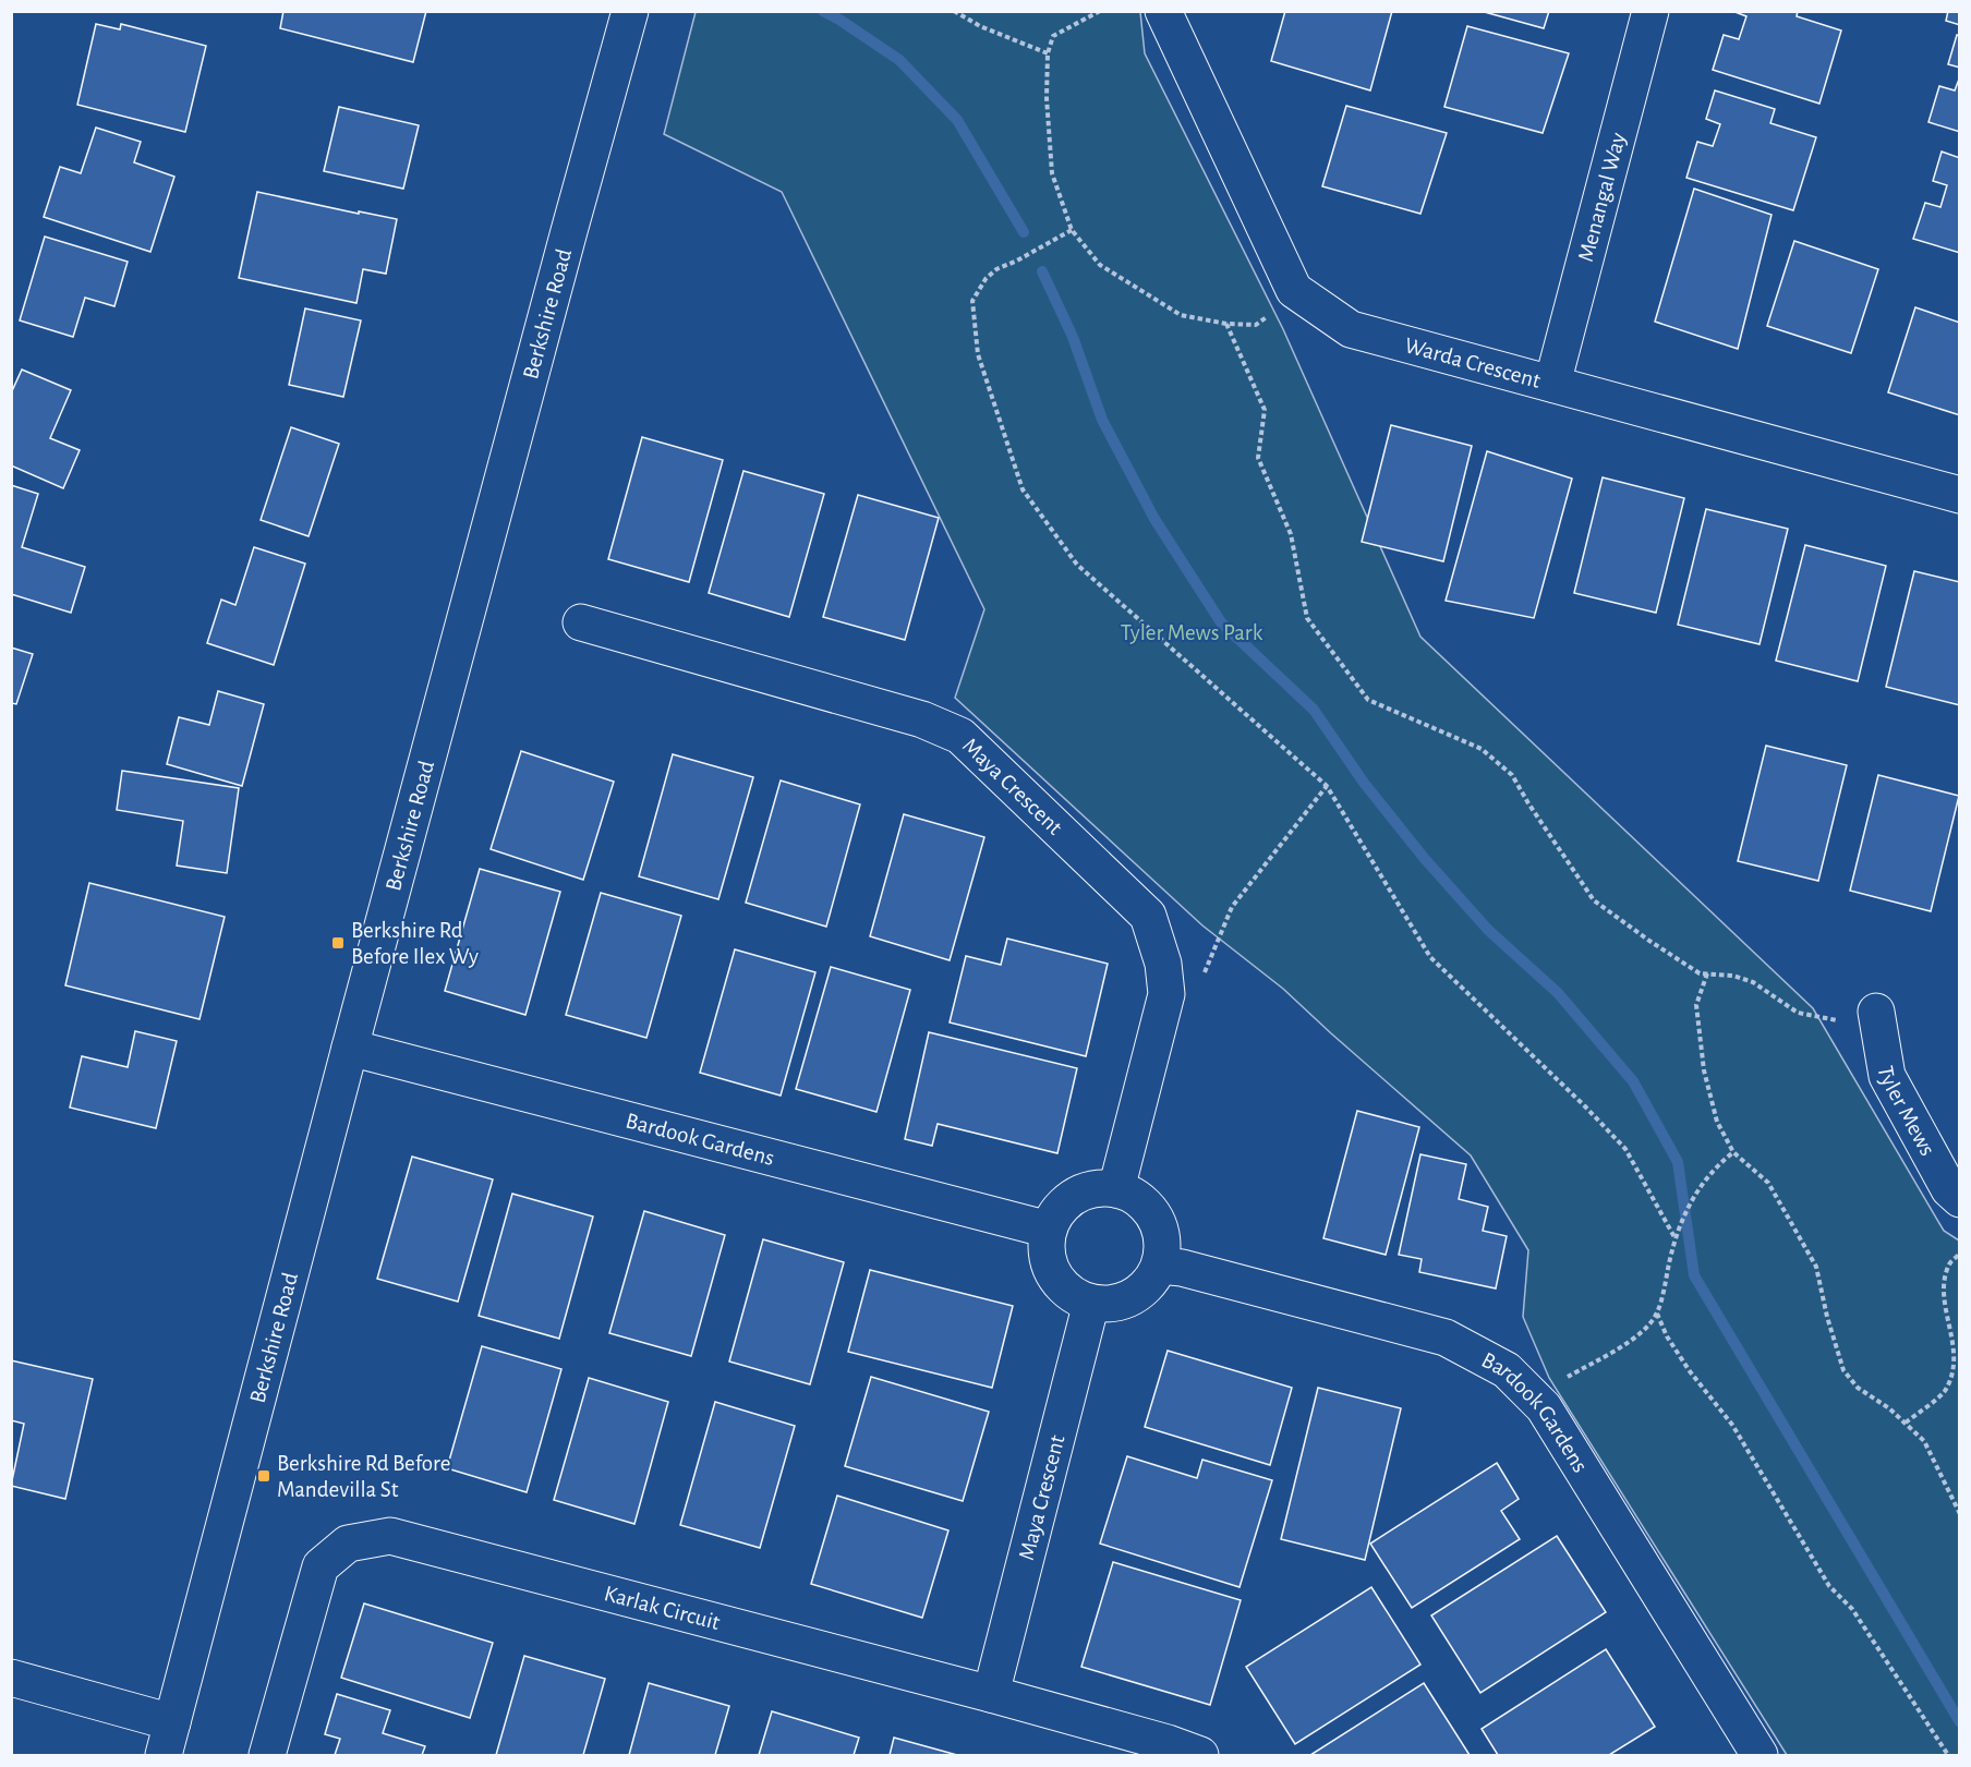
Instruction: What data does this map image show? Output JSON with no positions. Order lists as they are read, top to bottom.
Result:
{
  "streets": {
    "street": [
      "Menangal Way",
      "Berkshire Road",
      "Warda Crescent",
      "Maya Crescent",
      "Tyler Mews",
      "Bardook Gardens",
      "Karlak Circuit"
    ]
  },
  "crossings": [
    ["Menangal Way", "Warda Crescent"],
    ["Berkshire Road", "Bardook Gardens"],
    ["Maya Crescent", "Bardook Gardens"],
    ["Maya Crescent", "Karlak Circuit"]
  ],
  "parks": ["Tyler Mews Park"],
  "places": {
    "transit": ["Berkshire Rd Before Ilex Wy", "Berkshire Rd Before Mandevilla St"]
  }
}
